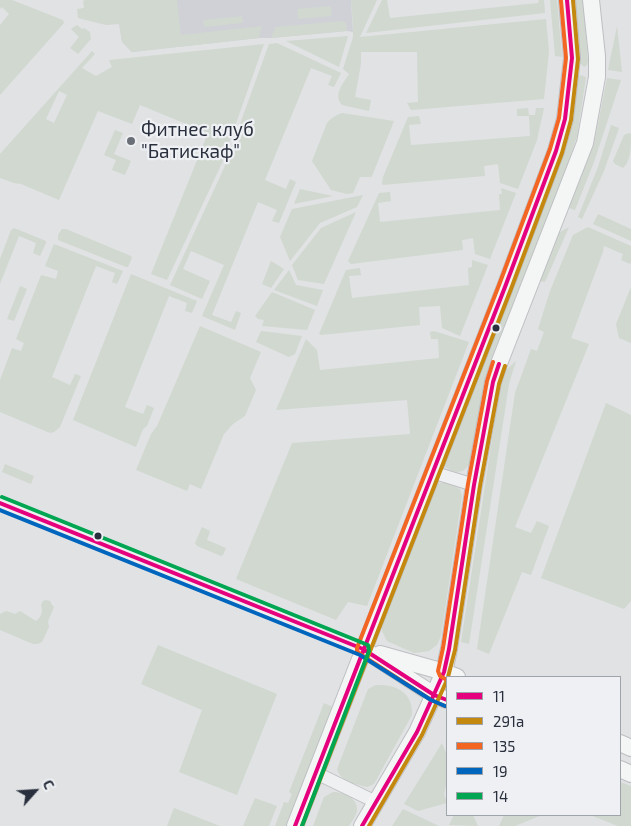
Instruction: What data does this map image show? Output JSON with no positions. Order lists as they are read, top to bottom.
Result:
{
  "places": ["Фитнес клуб \"Батискаф\""],
  "lines": [
    "transit line 11",
    "transit line 291а",
    "transit line 135",
    "transit line 14",
    "transit line 19"
  ],
  "legend": [
    "11",
    "291а",
    "135",
    "19",
    "14"
  ],
  "north": "top right"
}
